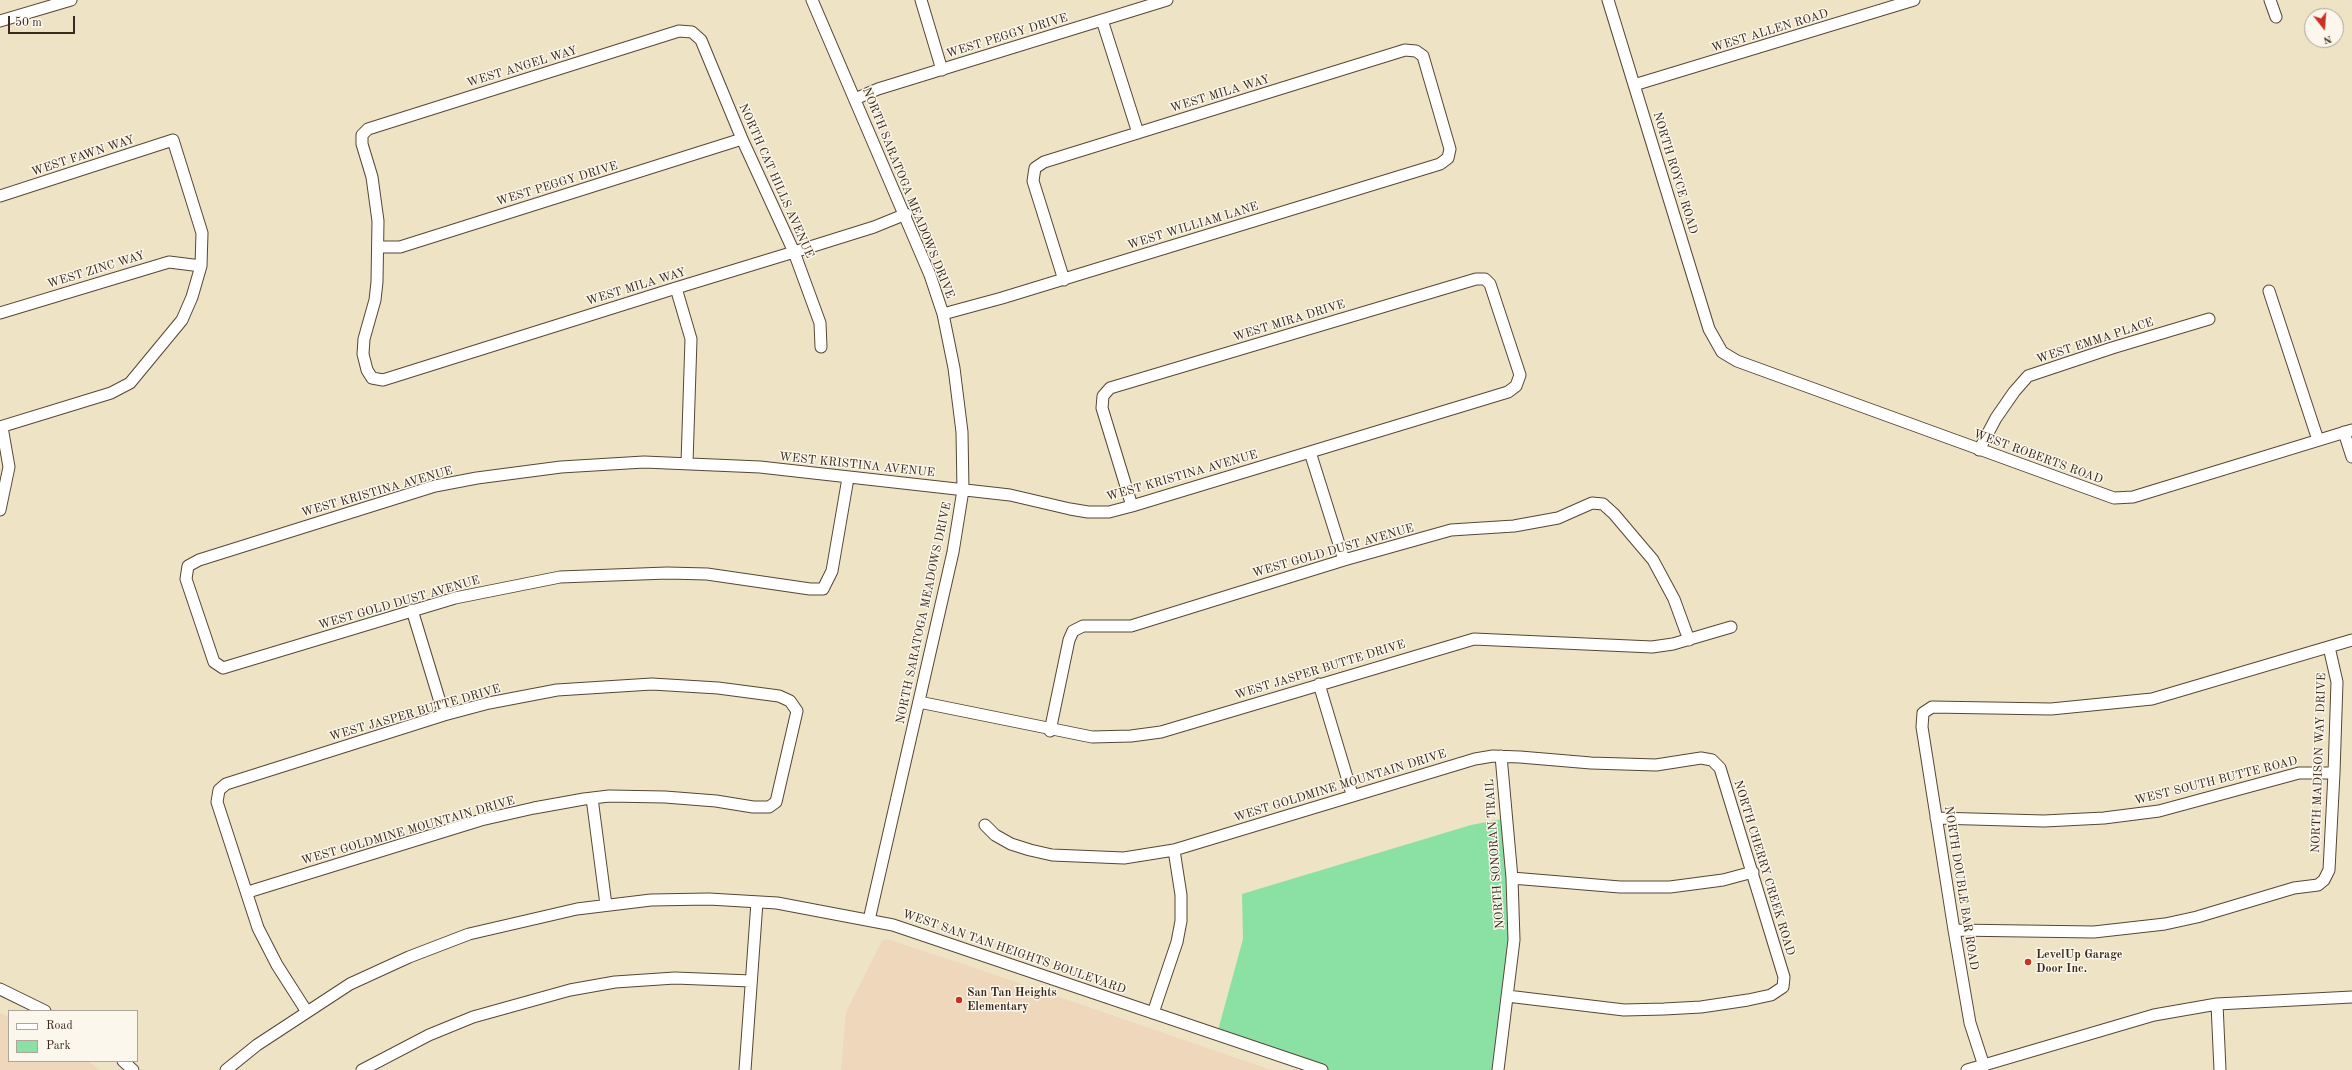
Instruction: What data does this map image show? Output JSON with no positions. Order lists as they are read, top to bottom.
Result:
{
  "streets": {
    "street": [
      "WEST ALLEN ROAD",
      "WEST PEGGY DRIVE",
      "WEST ANGEL WAY",
      "WEST MILA WAY",
      "WEST FAWN WAY",
      "NORTH ROYCE ROAD",
      "NORTH CAT HILLS AVENUE",
      "NORTH SARATOGA MEADOWS DRIVE",
      "WEST WILLIAM LANE",
      "WEST ZINC WAY",
      "WEST MIRA DRIVE",
      "WEST EMMA PLACE",
      "WEST ROBERTS ROAD",
      "WEST KRISTINA AVENUE",
      "WEST GOLD DUST AVENUE",
      "WEST JASPER BUTTE DRIVE",
      "NORTH MADISON WAY DRIVE",
      "WEST SOUTH BUTTE ROAD",
      "WEST GOLDMINE MOUNTAIN DRIVE",
      "NORTH SONORAN TRAIL",
      "NORTH CHERRY CREEK ROAD",
      "NORTH DOUBLE BAR ROAD",
      "WEST SAN TAN HEIGHTS BOULEVARD"
    ]
  },
  "crossings": [
    ["WEST ALLEN ROAD", "NORTH ROYCE ROAD"],
    ["WEST PEGGY DRIVE", "WEST ANGEL WAY"],
    ["WEST PEGGY DRIVE", "WEST MILA WAY"],
    ["WEST PEGGY DRIVE", "NORTH CAT HILLS AVENUE"],
    ["WEST PEGGY DRIVE", "NORTH SARATOGA MEADOWS DRIVE"],
    ["WEST ANGEL WAY", "WEST MILA WAY"],
    ["WEST ANGEL WAY", "NORTH CAT HILLS AVENUE"],
    ["WEST MILA WAY", "NORTH CAT HILLS AVENUE"],
    ["WEST MILA WAY", "NORTH SARATOGA MEADOWS DRIVE"],
    ["WEST MILA WAY", "WEST WILLIAM LANE"],
    ["WEST FAWN WAY", "WEST ZINC WAY"],
    ["NORTH ROYCE ROAD", "WEST ROBERTS ROAD"],
    ["NORTH SARATOGA MEADOWS DRIVE", "WEST WILLIAM LANE"],
    ["NORTH SARATOGA MEADOWS DRIVE", "WEST KRISTINA AVENUE"],
    ["NORTH SARATOGA MEADOWS DRIVE", "WEST JASPER BUTTE DRIVE"],
    ["NORTH SARATOGA MEADOWS DRIVE", "WEST SAN TAN HEIGHTS BOULEVARD"],
    ["WEST MIRA DRIVE", "WEST KRISTINA AVENUE"],
    ["WEST EMMA PLACE", "WEST ROBERTS ROAD"],
    ["WEST KRISTINA AVENUE", "WEST GOLD DUST AVENUE"],
    ["WEST GOLD DUST AVENUE", "WEST JASPER BUTTE DRIVE"],
    ["WEST JASPER BUTTE DRIVE", "WEST GOLDMINE MOUNTAIN DRIVE"],
    ["NORTH MADISON WAY DRIVE", "WEST SOUTH BUTTE ROAD"],
    ["NORTH MADISON WAY DRIVE", "NORTH DOUBLE BAR ROAD"],
    ["WEST SOUTH BUTTE ROAD", "NORTH DOUBLE BAR ROAD"],
    ["WEST GOLDMINE MOUNTAIN DRIVE", "NORTH SONORAN TRAIL"],
    ["WEST GOLDMINE MOUNTAIN DRIVE", "NORTH CHERRY CREEK ROAD"],
    ["NORTH SONORAN TRAIL", "NORTH CHERRY CREEK ROAD"]
  ],
  "places": ["LevelUp Garage Door Inc.", "San Tan Heights Elementary"],
  "legend": ["Road", "Park"],
  "scale_bar": "50 m",
  "north": "bottom"
}
